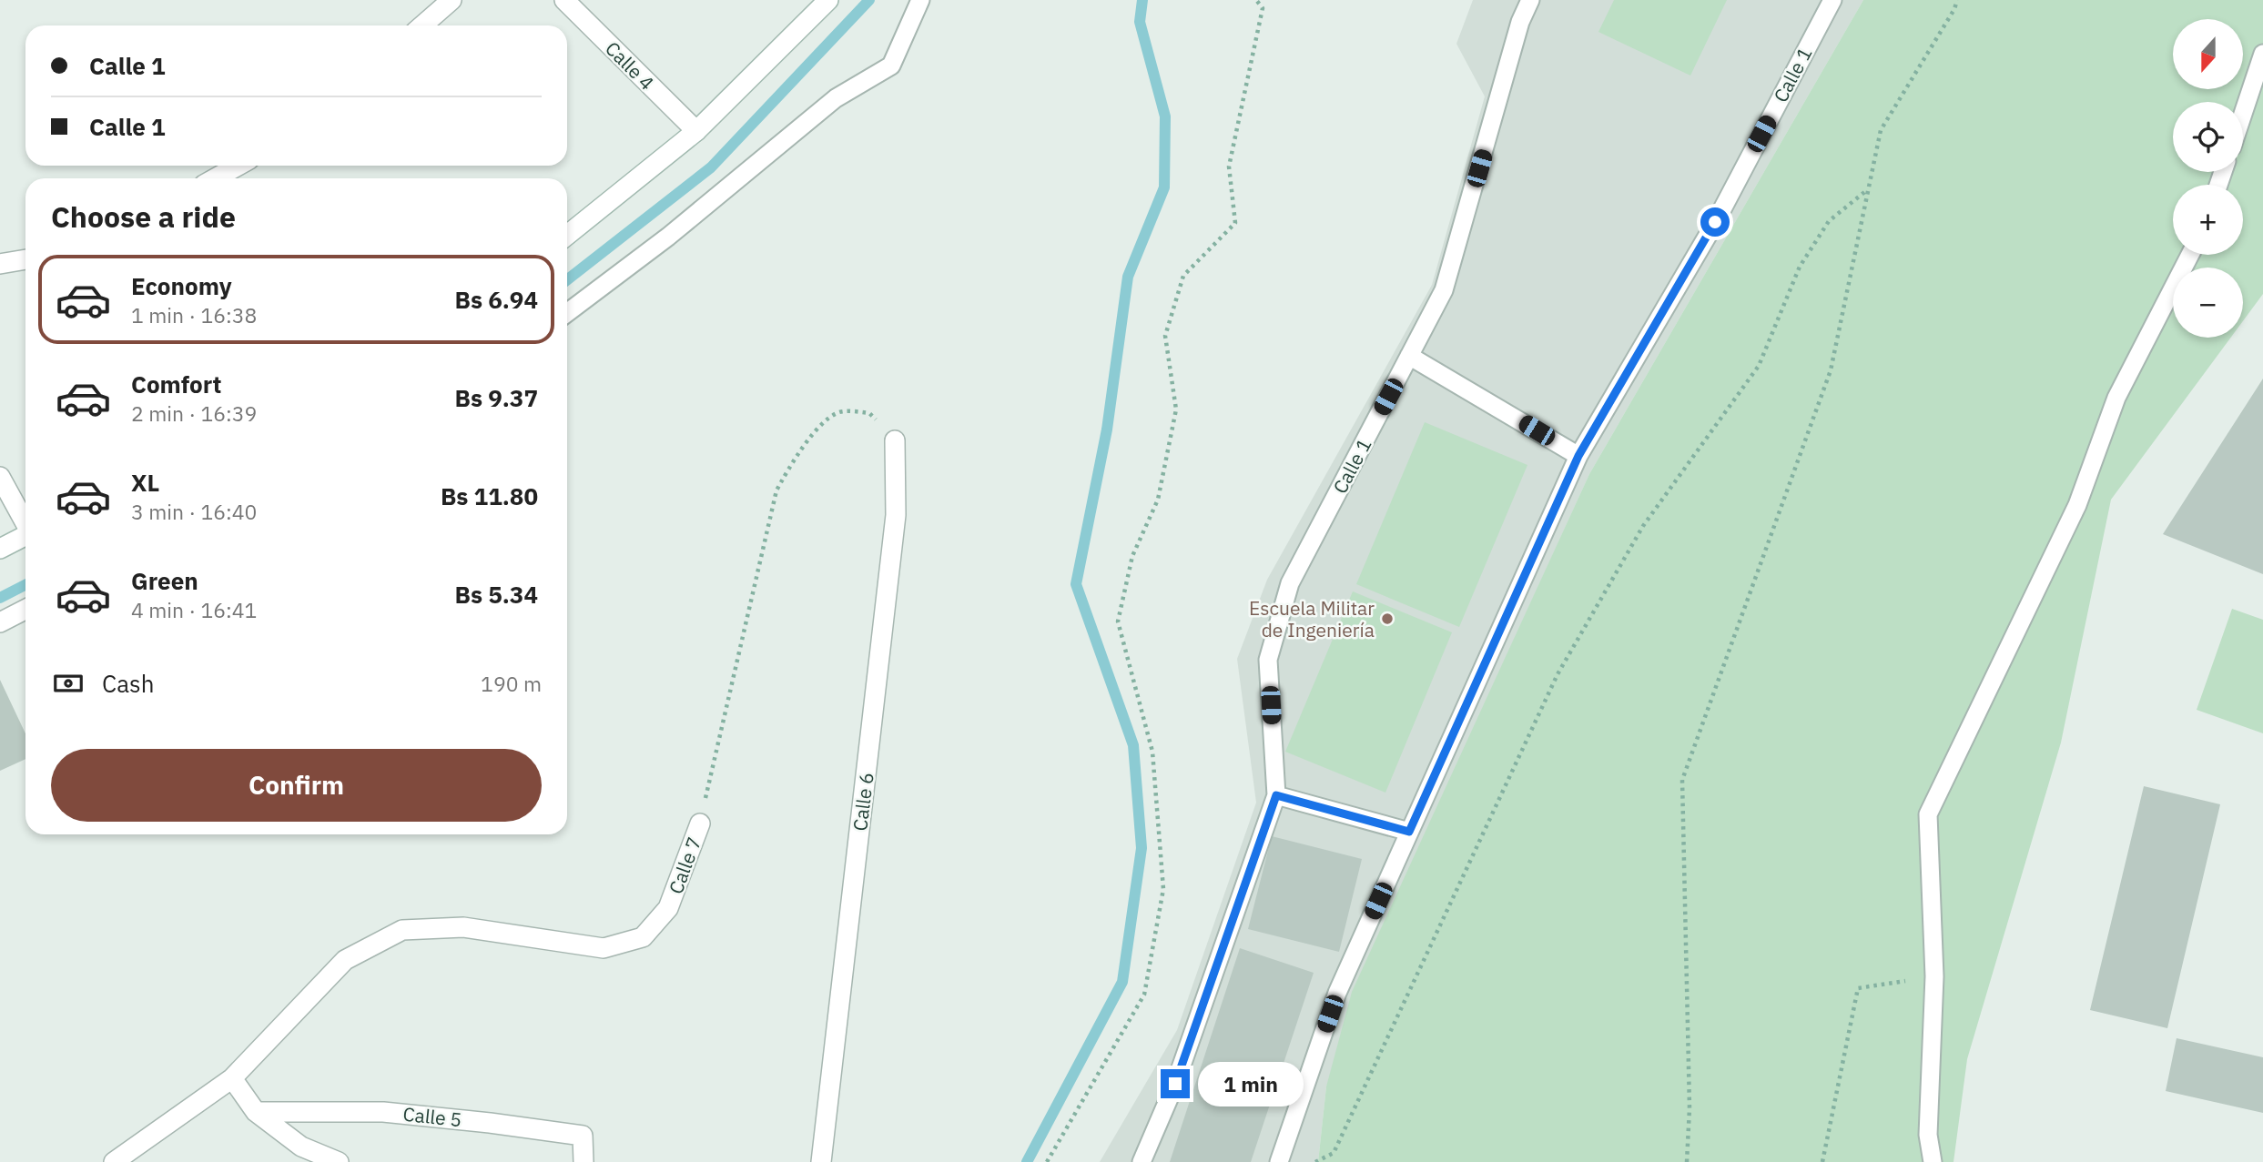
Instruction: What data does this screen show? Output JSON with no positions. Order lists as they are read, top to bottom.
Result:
{
  "streets": {
    "street": [
      "Calle 4",
      "Calle 6",
      "Calle 7",
      "Calle 5"
    ],
    "lane": ["Calle 1"]
  },
  "crossings": [
    ["Calle 6", "Calle 7"]
  ],
  "places": ["Escuela Militar de Ingeniería"],
  "north": "bottom",
  "page": {
    "map_buttons": ["+", "−"],
    "banner": ["Calle 1", "Calle 1"],
    "heading": "Choose a ride",
    "list": [
      {
        "name": "Economy",
        "note": "1 min · 16:38",
        "value": "Bs 6.94"
      },
      {
        "name": "Comfort",
        "note": "2 min · 16:39",
        "value": "Bs 9.37"
      },
      {
        "name": "XL",
        "note": "3 min · 16:40",
        "value": "Bs 11.80"
      },
      {
        "name": "Green",
        "note": "4 min · 16:41",
        "value": "Bs 5.34"
      }
    ],
    "pay": ["Cash", "190 m"],
    "buttons": "Confirm",
    "bubble": "1 min"
  }
}
